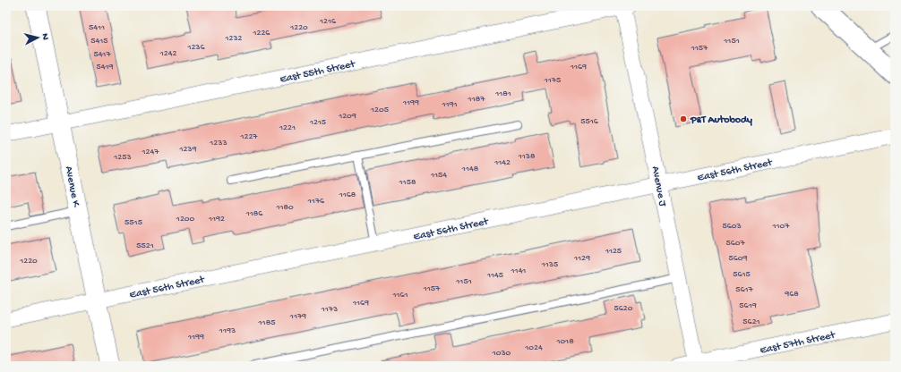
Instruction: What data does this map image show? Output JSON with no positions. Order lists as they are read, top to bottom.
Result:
{
  "streets": {
    "street": [
      "East 55th Street",
      "East 56th Street",
      "Avenue K",
      "Avenue J",
      "East 57th Street"
    ]
  },
  "crossings": [
    ["East 55th Street", "Avenue K"],
    ["East 55th Street", "Avenue J"],
    ["East 56th Street", "Avenue K"],
    ["East 56th Street", "Avenue J"],
    ["Avenue J", "East 57th Street"]
  ],
  "places": ["P&T Autobody"],
  "house_numbers": [
    "1216",
    "5411",
    "1220",
    "1226",
    "1232",
    "5415",
    "1151",
    "1236",
    "1157",
    "1242",
    "5417",
    "5419",
    "1169",
    "1175",
    "1181",
    "1187",
    "1199",
    "1191",
    "1205",
    "1209",
    "5516",
    "1215",
    "1221",
    "1227",
    "1233",
    "1239",
    "1247",
    "1138",
    "1253",
    "1142",
    "1148",
    "1154",
    "1158",
    "1168",
    "1176",
    "1180",
    "1186",
    "1200",
    "1192",
    "5515",
    "5603",
    "1107",
    "5607",
    "5521",
    "1125",
    "1129",
    "5609",
    "1220",
    "1135",
    "1141",
    "5615",
    "1145",
    "1151",
    "1157",
    "5617",
    "968",
    "1161",
    "1169",
    "5619",
    "5620",
    "1173",
    "1179",
    "5621",
    "1185",
    "1193",
    "1199",
    "1018",
    "1024",
    "1030"
  ],
  "north": "right"
}
